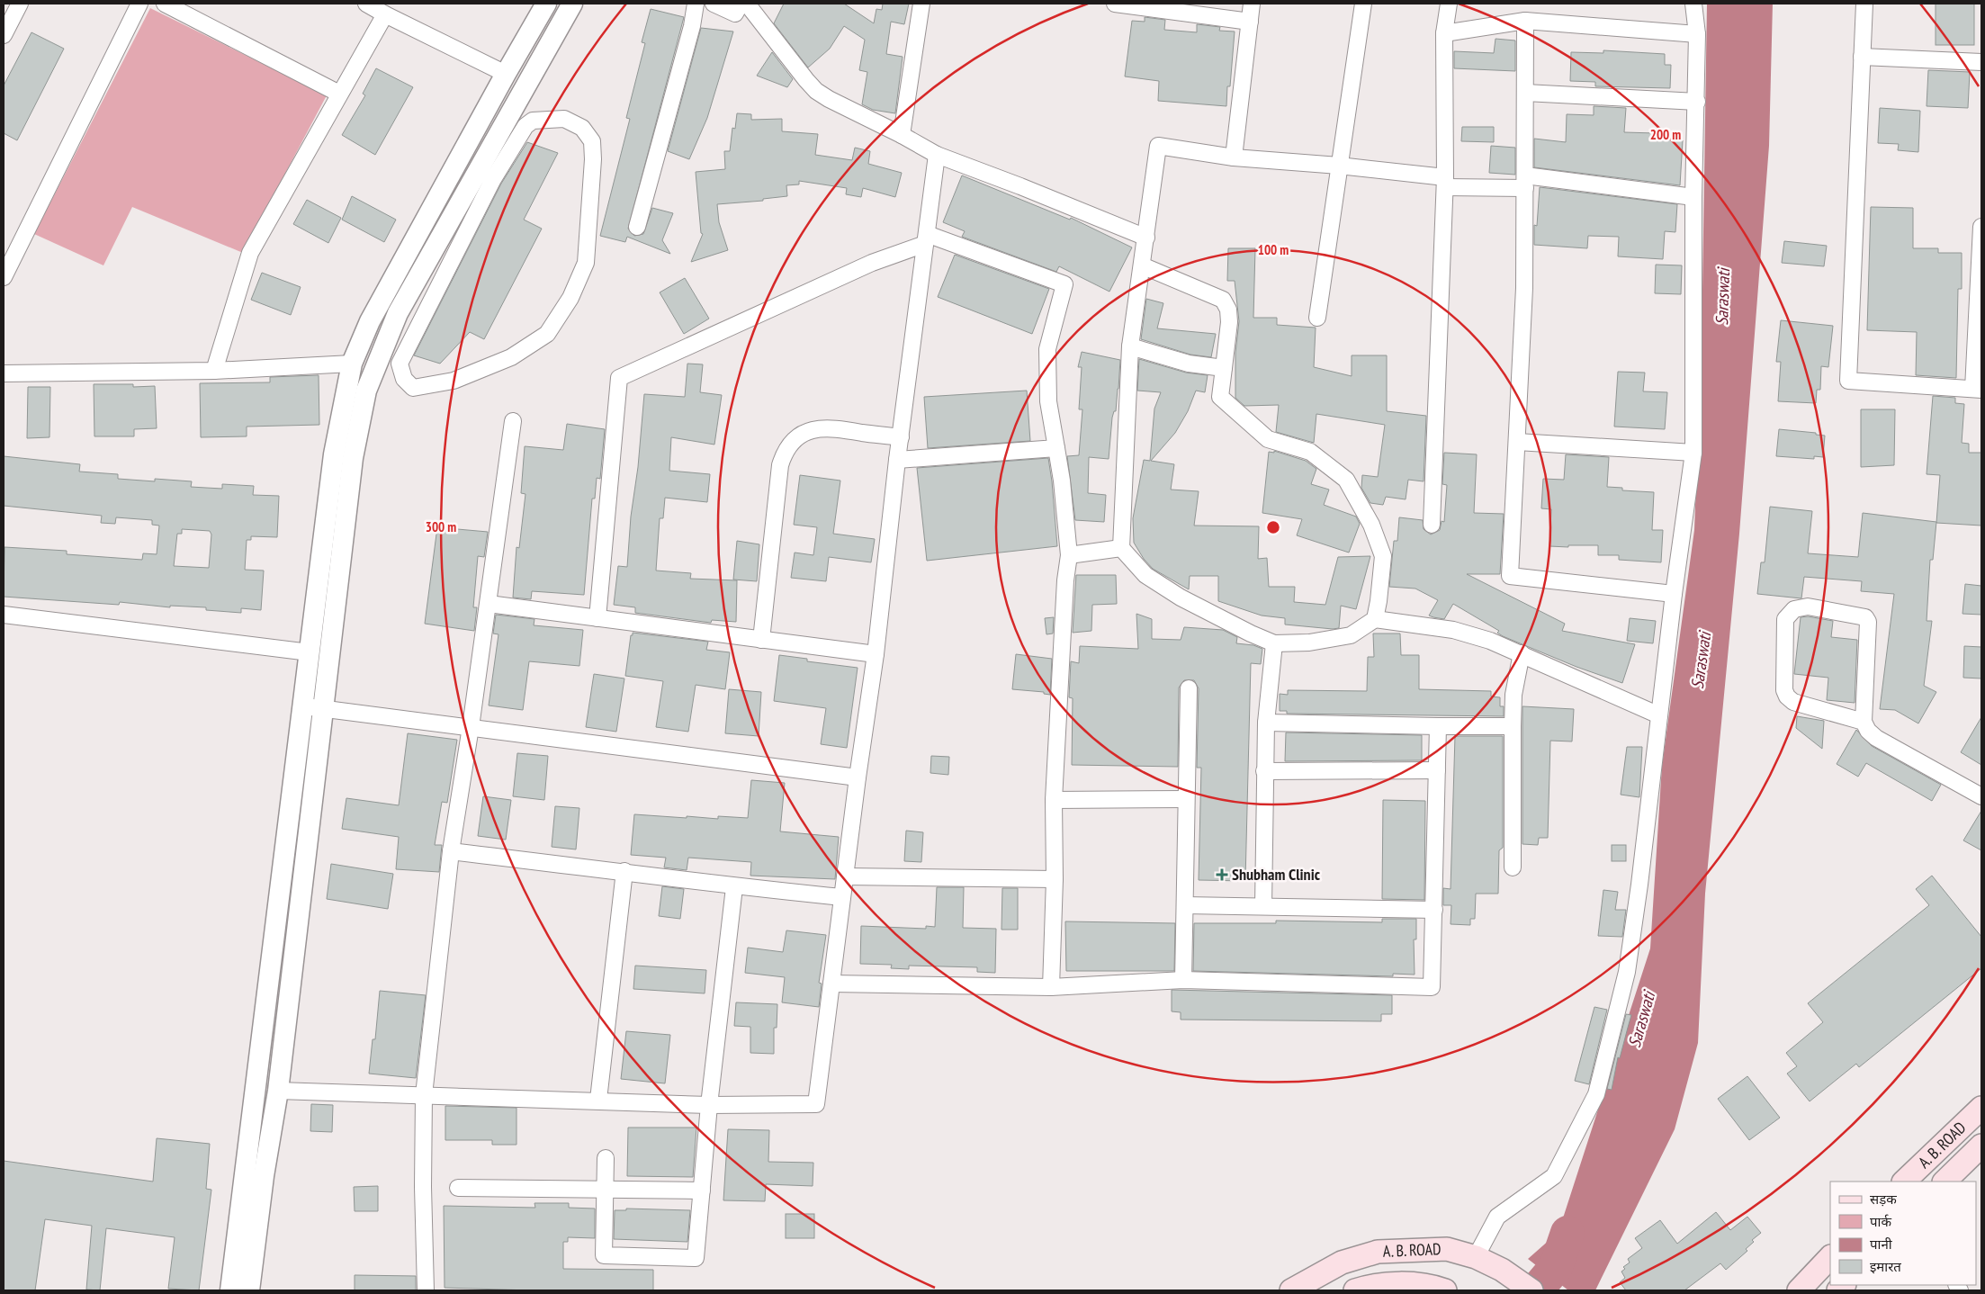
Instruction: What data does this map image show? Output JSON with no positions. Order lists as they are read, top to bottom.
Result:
{
  "streets": {
    "main road": ["A. B. ROAD"]
  },
  "water": ["Saraswati"],
  "places": {
    "health": ["Shubham Clinic"]
  },
  "legend": [
    "सड़क",
    "पार्क",
    "पानी",
    "इमारत"
  ],
  "rings": ["200 m", "100 m", "300 m"]
}
